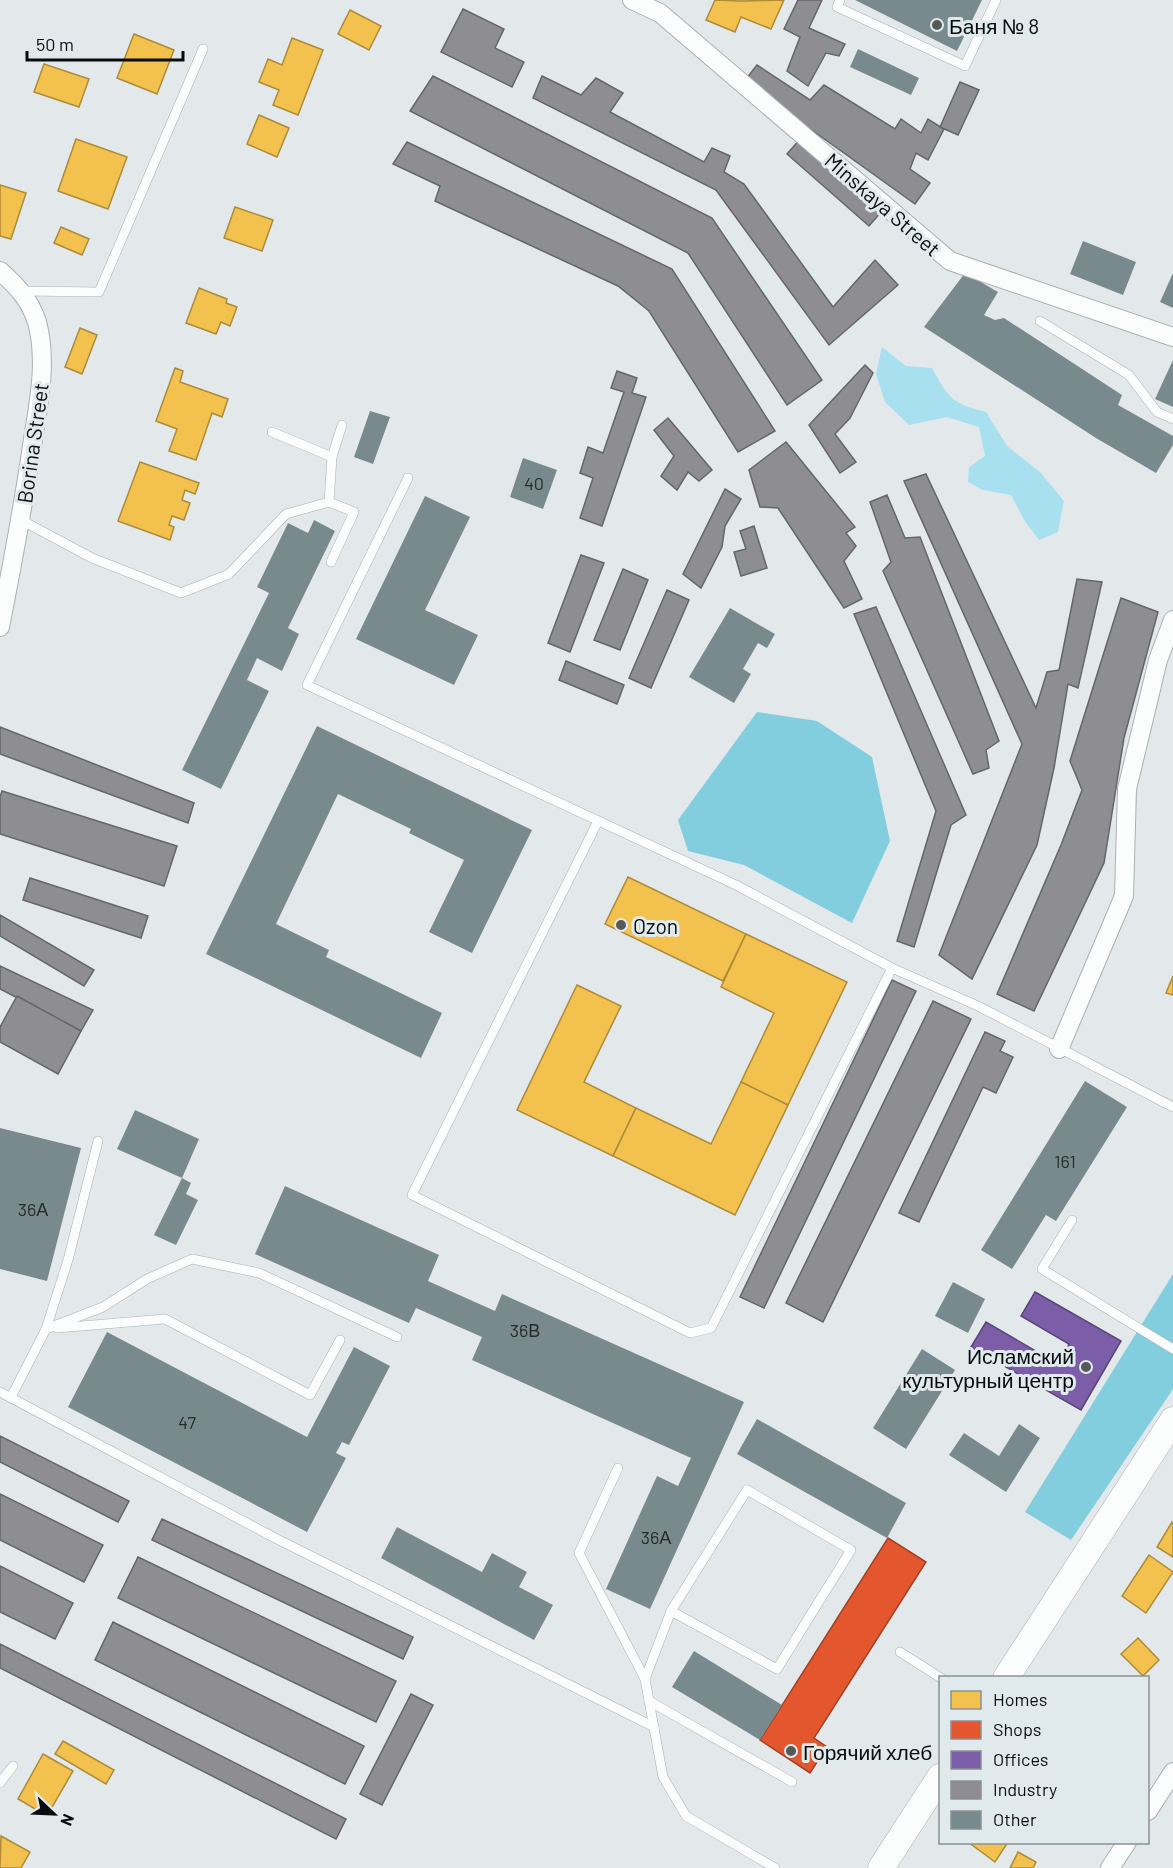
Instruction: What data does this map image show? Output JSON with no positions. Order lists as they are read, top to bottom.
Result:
{
  "streets": {
    "street": ["Minskaya Street", "Borina Street"]
  },
  "places": [
    "Баня № 8",
    "Ozon",
    "Исламский культурный центр",
    "Горячий хлеб"
  ],
  "house_numbers": [
    "40",
    "161",
    "36А",
    "36В",
    "47",
    "36А"
  ],
  "legend": [
    "Homes",
    "Shops",
    "Offices",
    "Industry",
    "Other"
  ],
  "scale_bar": "50 m",
  "north": "bottom right"
}
